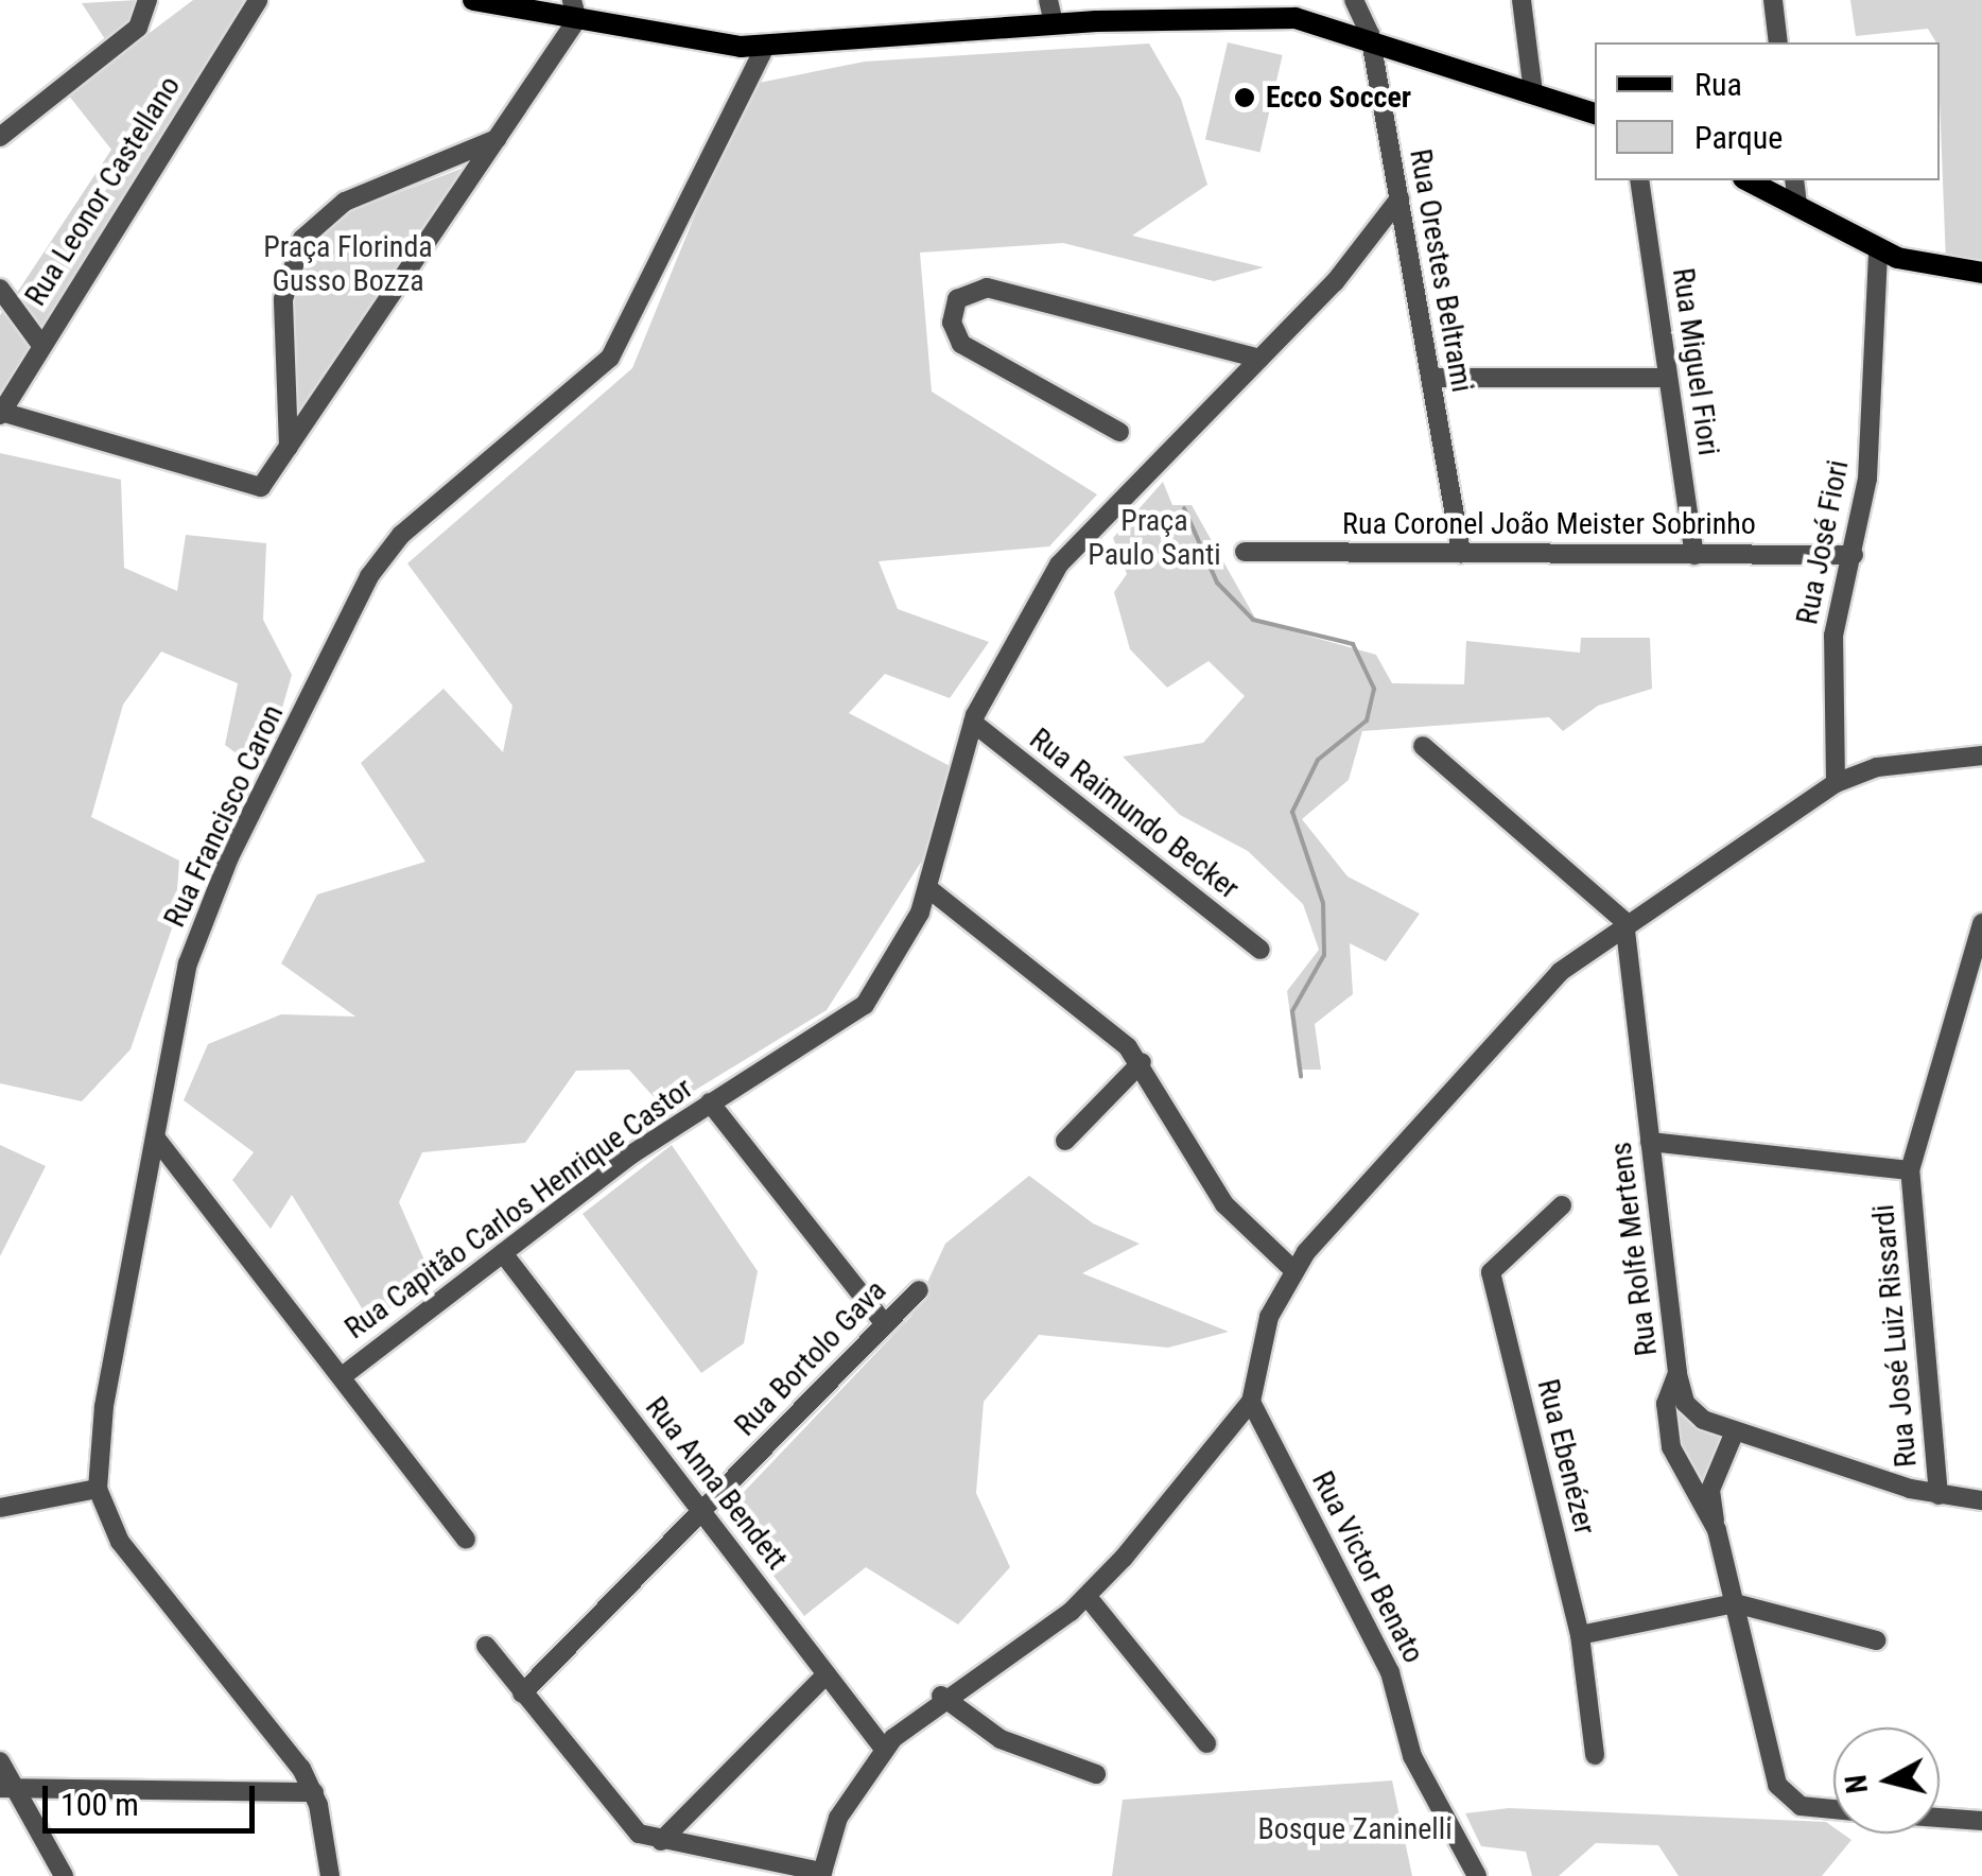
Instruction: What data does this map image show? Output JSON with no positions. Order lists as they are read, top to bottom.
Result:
{
  "streets": {
    "street": [
      "Rua Leonor Castellano",
      "Rua Orestes Beltrami",
      "Rua Miguel Fiori",
      "Rua Coronel João Meister Sobrinho",
      "Rua José Fiori",
      "Rua Raimundo Becker",
      "Rua Francisco Caron",
      "Rua Capitão Carlos Henrique Castor",
      "Rua Rolfe Mertens",
      "Rua José Luiz Rissardi",
      "Rua Bortolo Gava",
      "Rua Ebenézer",
      "Rua Anna Bendett",
      "Rua Victor Benato"
    ]
  },
  "crossings": [
    ["Rua Orestes Beltrami", "Rua Coronel João Meister Sobrinho"],
    ["Rua Orestes Beltrami", "Rua Capitão Carlos Henrique Castor"],
    ["Rua Miguel Fiori", "Rua Coronel João Meister Sobrinho"],
    ["Rua Coronel João Meister Sobrinho", "Rua José Fiori"],
    ["Rua Raimundo Becker", "Rua Capitão Carlos Henrique Castor"],
    ["Rua Capitão Carlos Henrique Castor", "Rua Anna Bendett"],
    ["Rua Bortolo Gava", "Rua Anna Bendett"]
  ],
  "parks": ["Praça Florinda Gusso Bozza", "Praça Paulo Santi", "Bosque Zaninelli"],
  "places": ["Ecco Soccer"],
  "legend": ["Rua", "Parque"],
  "scale_bar": "100 m",
  "north": "left"
}
